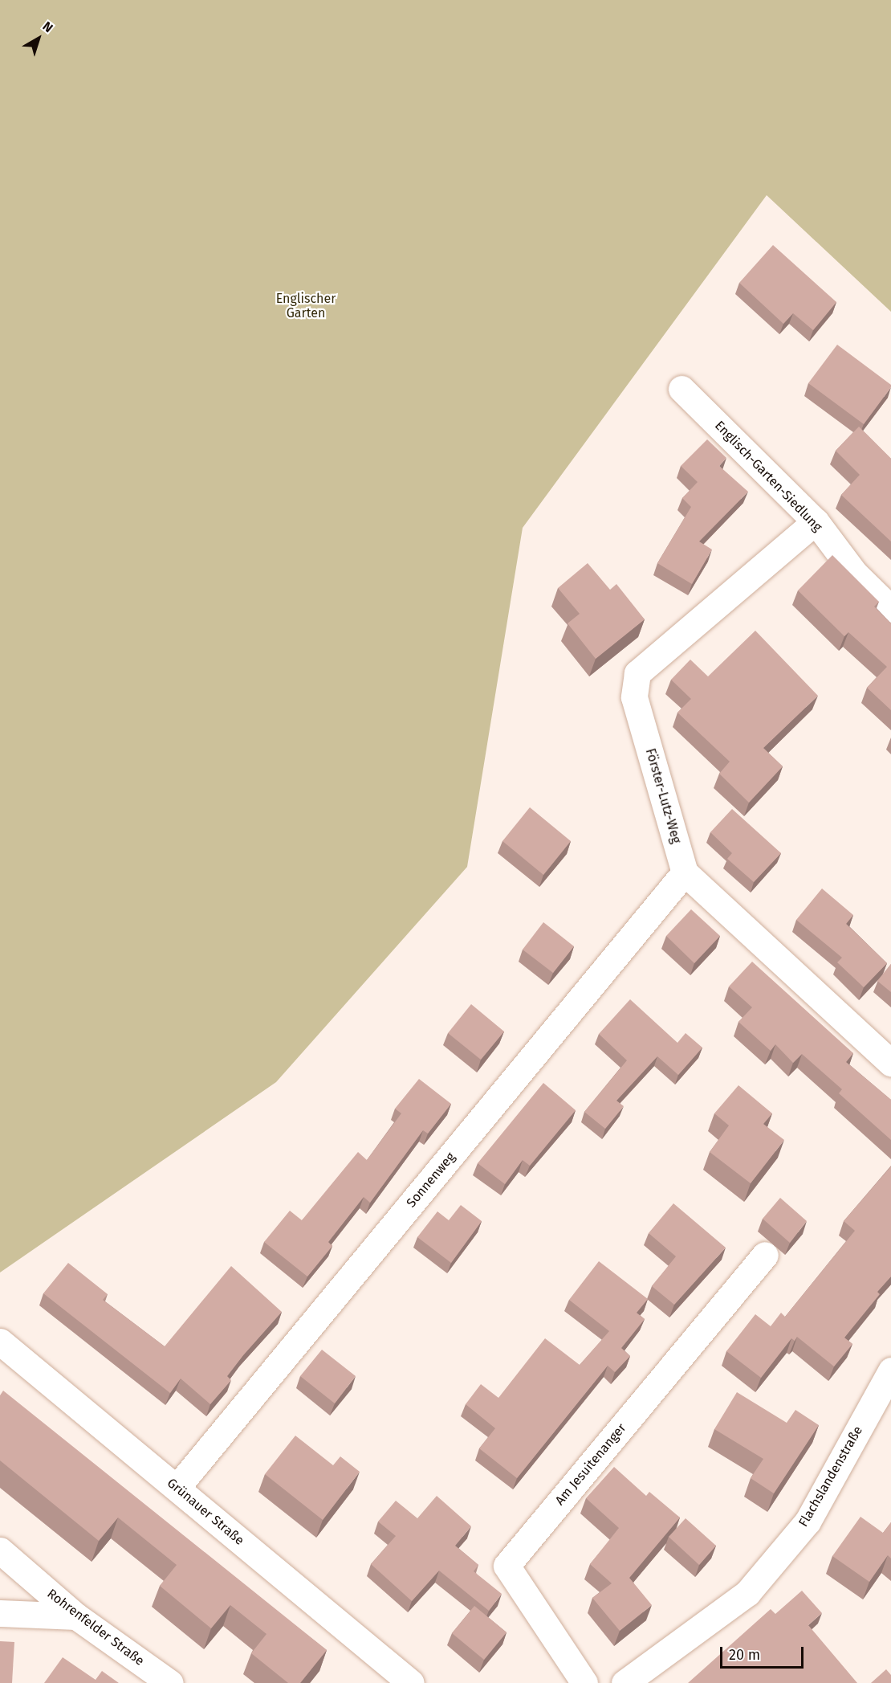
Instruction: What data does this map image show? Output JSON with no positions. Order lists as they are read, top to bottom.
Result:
{
  "streets": {
    "street": [
      "Englisch-Garten-Siedlung",
      "Förster-Lutz-Weg",
      "Sonnenweg",
      "Am Jesuitenanger",
      "Flachslandenstraße",
      "Grünauer Straße",
      "Rohrenfelder Straße"
    ]
  },
  "crossings": [
    ["Englisch-Garten-Siedlung", "Förster-Lutz-Weg"],
    ["Förster-Lutz-Weg", "Sonnenweg"],
    ["Sonnenweg", "Grünauer Straße"]
  ],
  "parks": ["Englischer Garten"],
  "scale_bar": "20 m",
  "north": "top right"
}
